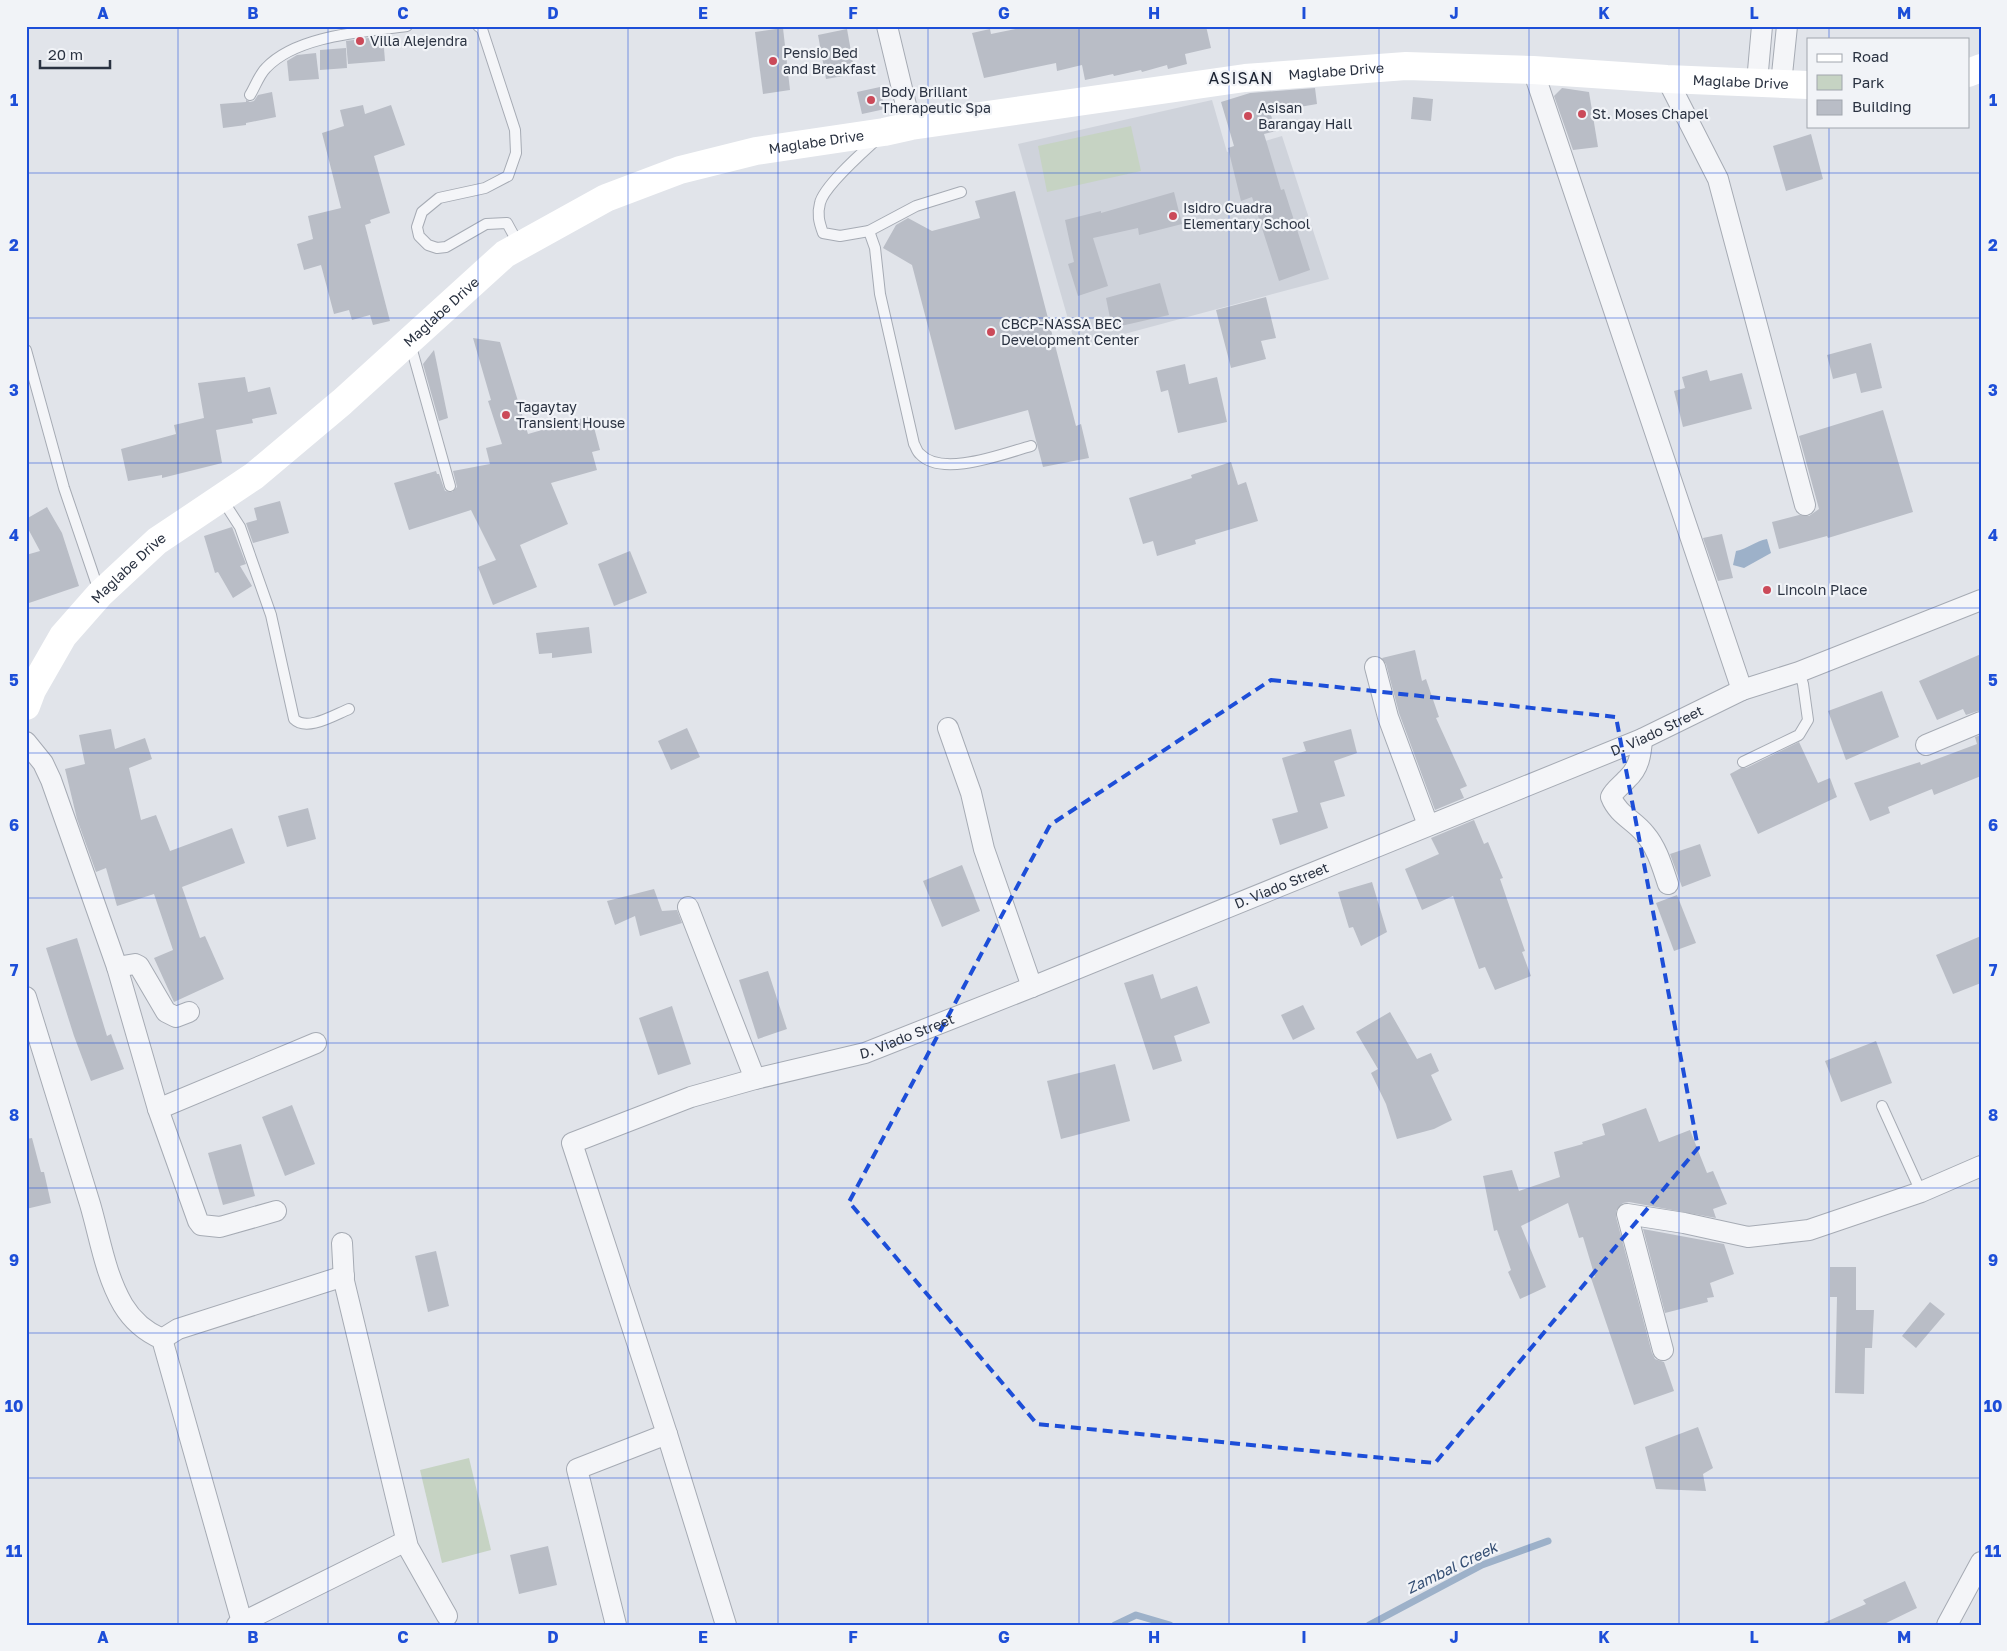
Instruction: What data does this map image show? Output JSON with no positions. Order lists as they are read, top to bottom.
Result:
{
  "streets": {
    "main road": ["Maglabe Drive"],
    "street": ["D. Viado Street"]
  },
  "districts": ["ASISAN"],
  "water": ["Zambal Creek"],
  "places": [
    "Villa Alejendra",
    "Pensio Bed and Breakfast",
    "Body Briliant Therapeutic Spa",
    "St. Moses Chapel",
    "Asisan Barangay Hall",
    "Isidro Cuadra Elementary School",
    "CBCP-NASSA BEC Development Center",
    "Tagaytay Transient House",
    "Lincoln Place"
  ],
  "legend": ["Road", "Park", "Building"],
  "scale_bar": "20 m",
  "grid": {
    "columns": [
      "A",
      "B",
      "C",
      "D",
      "E",
      "F",
      "G",
      "H",
      "I",
      "J",
      "K",
      "L",
      "M"
    ],
    "rows": [
      "1",
      "2",
      "3",
      "4",
      "5",
      "6",
      "7",
      "8",
      "9",
      "10",
      "11"
    ]
  }
}
